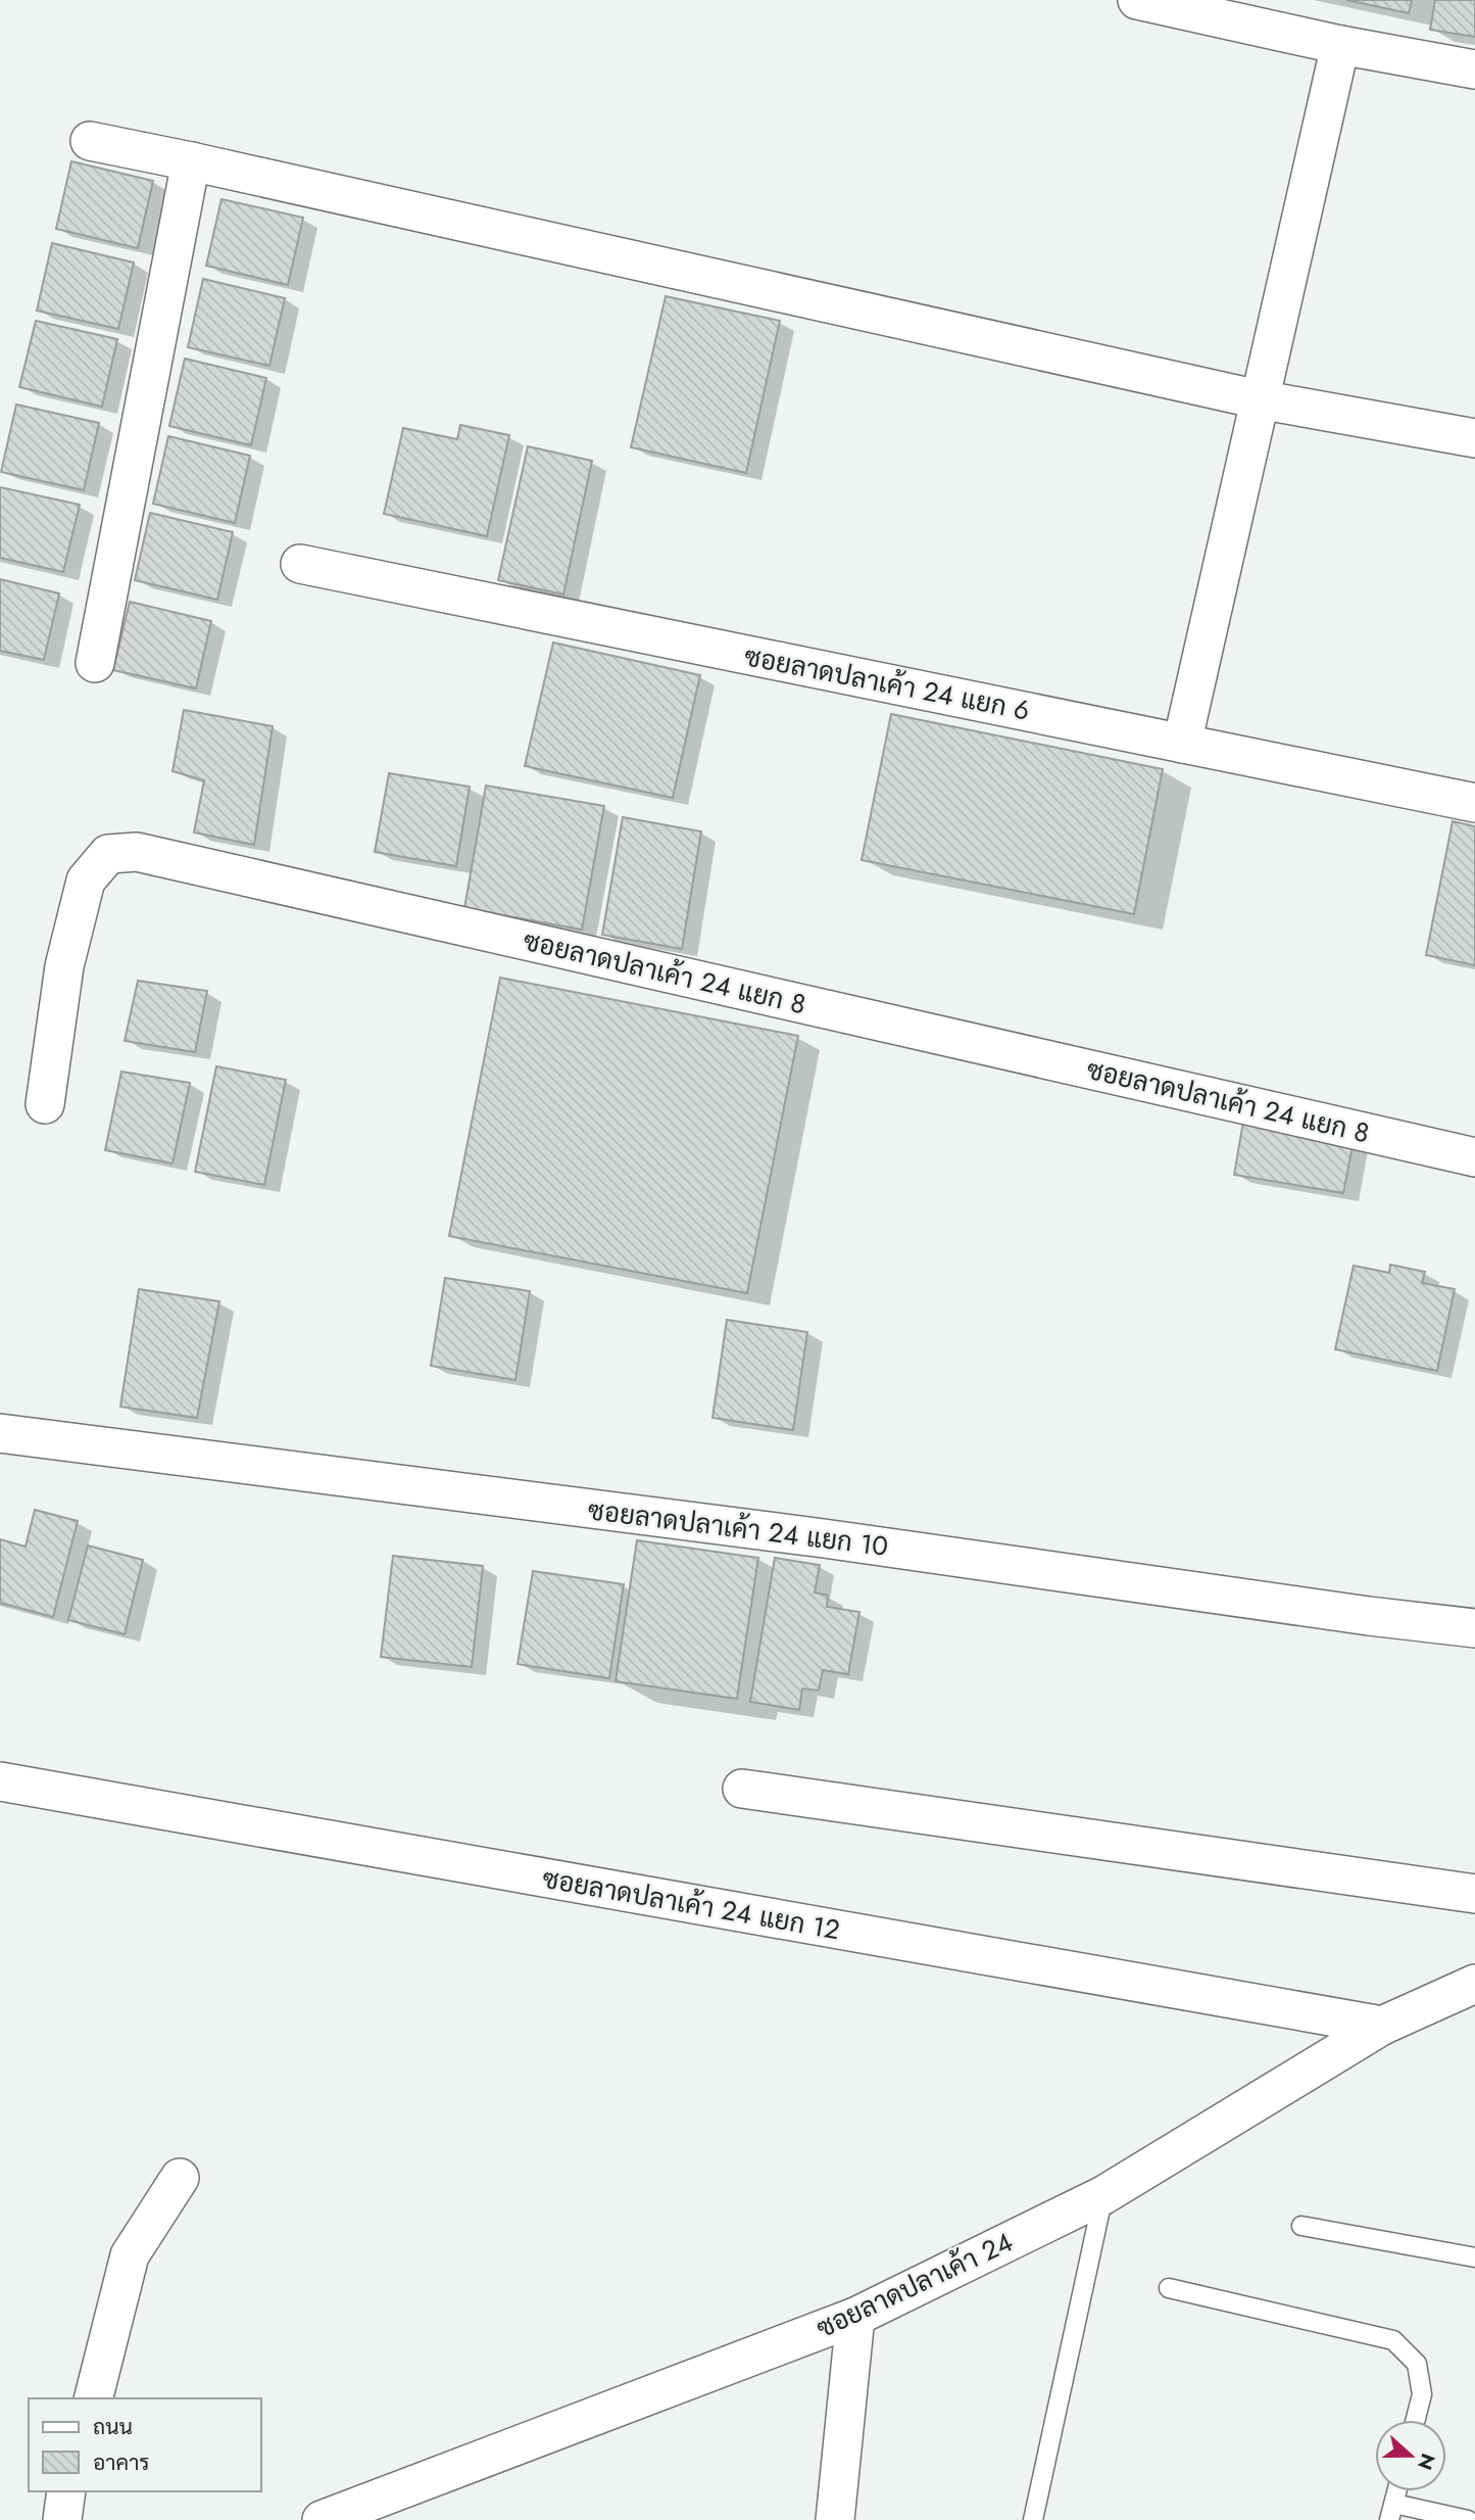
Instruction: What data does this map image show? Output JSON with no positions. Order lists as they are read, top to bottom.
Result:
{
  "streets": {
    "street": [
      "ซอยลาดปลาเค้า 24 แยก 6",
      "ซอยลาดปลาเค้า 24 แยก 8",
      "ซอยลาดปลาเค้า 24 แยก 10",
      "ซอยลาดปลาเค้า 24 แยก 12",
      "ซอยลาดปลาเค้า 24"
    ]
  },
  "crossings": [
    ["ซอยลาดปลาเค้า 24 แยก 12", "ซอยลาดปลาเค้า 24"]
  ],
  "legend": ["ถนน", "อาคาร"],
  "north": "right"
}
